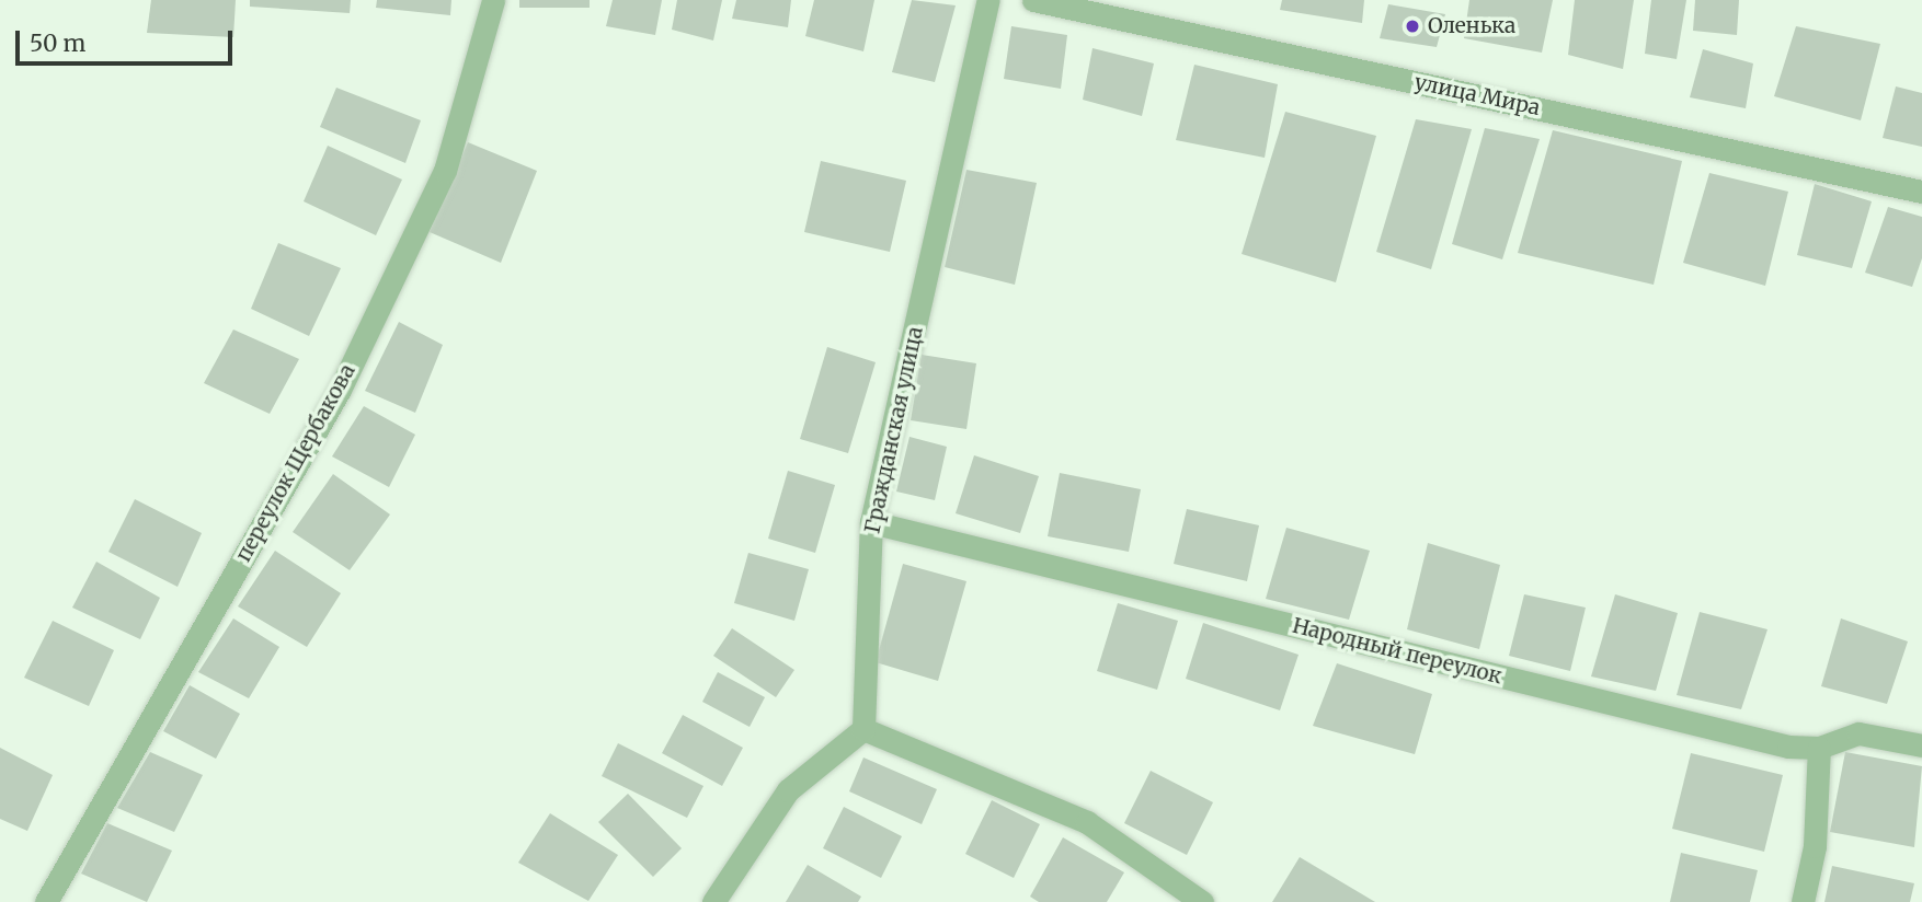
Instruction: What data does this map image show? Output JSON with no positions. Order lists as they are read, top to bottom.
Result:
{
  "streets": {
    "street": [
      "улица Мира",
      "Гражданская улица",
      "переулок Щербакова",
      "Народный переулок"
    ]
  },
  "crossings": [
    ["Гражданская улица", "Народный переулок"]
  ],
  "places": ["Оленька"],
  "scale_bar": "50 m"
}
